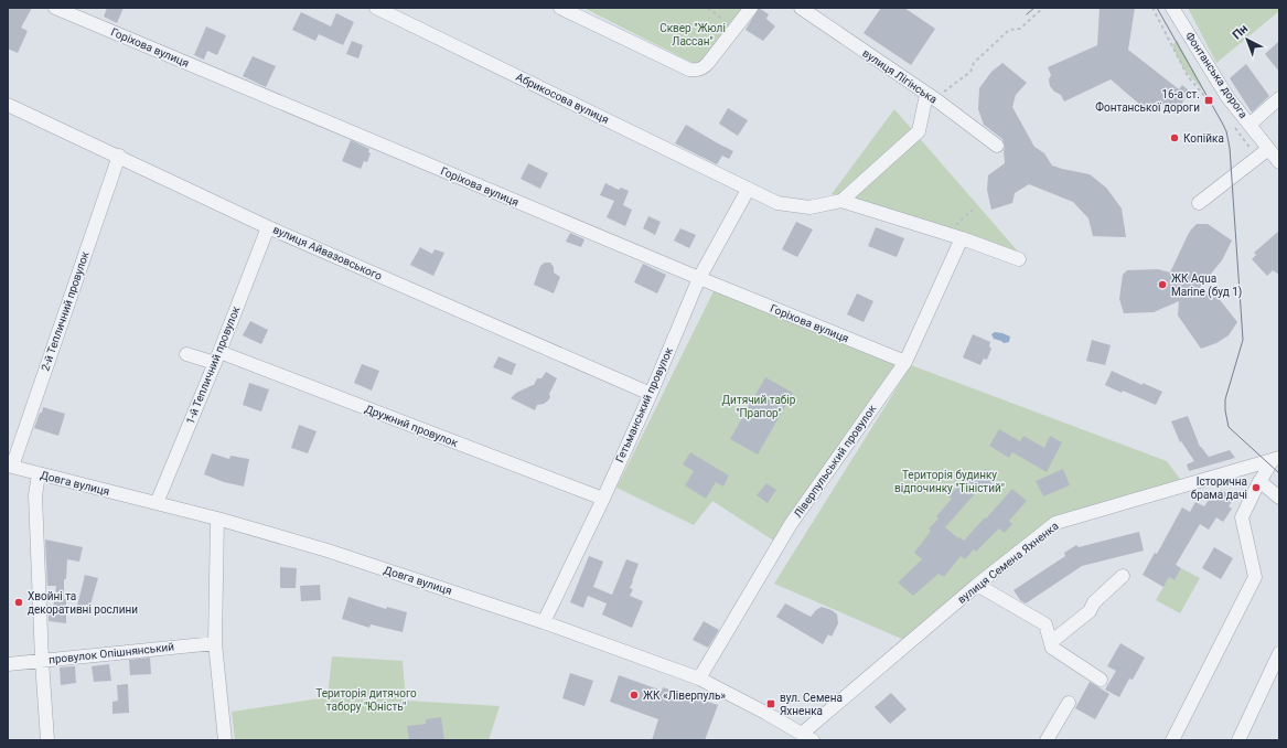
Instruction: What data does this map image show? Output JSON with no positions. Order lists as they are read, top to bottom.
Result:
{
  "streets": {
    "street": [
      "Горіхова вулиця",
      "Фонтанська дорога",
      "вулиця Лігінська",
      "Абрикосова вулиця",
      "вулиця Айвазовського",
      "2-й Тепличний провулок",
      "1-й Тепличний провулок",
      "Гетьманський провулок",
      "Дружний провулок",
      "Ліверпульський провулок",
      "Довга вулиця",
      "вулиця Семена Яхненка",
      "провулок Опішнянський"
    ]
  },
  "crossings": [
    ["Горіхова вулиця", "Гетьманський провулок"],
    ["Горіхова вулиця", "Ліверпульський провулок"],
    ["Абрикосова вулиця", "Гетьманський провулок"],
    ["вулиця Айвазовського", "2-й Тепличний провулок"],
    ["вулиця Айвазовського", "1-й Тепличний провулок"],
    ["вулиця Айвазовського", "Гетьманський провулок"],
    ["2-й Тепличний провулок", "Довга вулиця"],
    ["1-й Тепличний провулок", "Дружний провулок"],
    ["1-й Тепличний провулок", "Довга вулиця"],
    ["Гетьманський провулок", "Дружний провулок"],
    ["Гетьманський провулок", "Довга вулиця"],
    ["Ліверпульський провулок", "Довга вулиця"],
    ["Довга вулиця", "вулиця Семена Яхненка"]
  ],
  "parks": [
    "Сквер \"Жюлі Лассан\"",
    "Дитячий табір \"Прапор\"",
    "Територія будинку відпочинку \"Тіністий\"",
    "Територія дитячого табору \"Юність\""
  ],
  "places": {
    "transit": ["16-а ст. Фонтанської дороги", "вул. Семена Яхненка"],
    "other": [
      "Копійка",
      "ЖК Aqua Marine (буд 1)",
      "Історична брама дачі",
      "Хвойні та декоративні рослини",
      "ЖК «Ліверпуль»"
    ]
  },
  "north": "top left"
}
